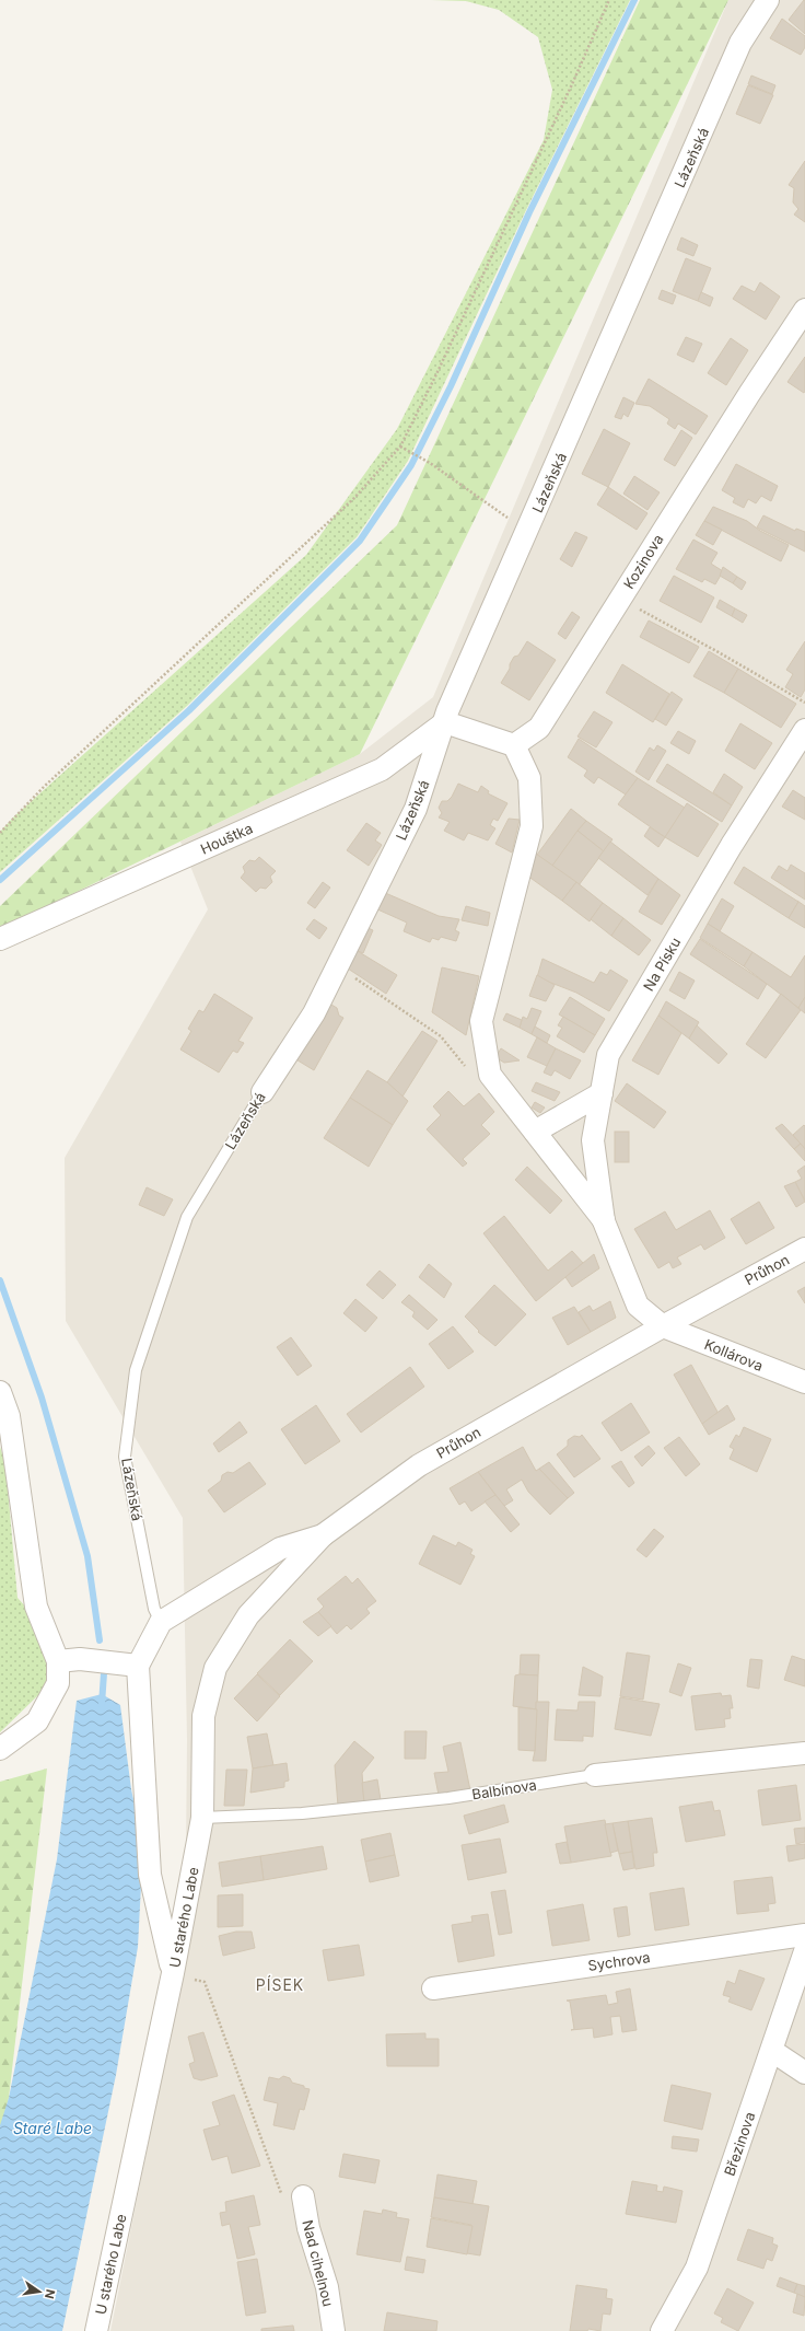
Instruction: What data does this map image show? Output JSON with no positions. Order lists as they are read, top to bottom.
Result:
{
  "streets": {
    "street": [
      "Lázeňská",
      "Kozinova",
      "Houštka",
      "Na Písku",
      "Průhon",
      "Kollárova",
      "Balbínova",
      "U starého Labe",
      "Sychrova",
      "Březinova",
      "Nad cihelnou"
    ]
  },
  "crossings": [
    ["Lázeňská", "Houštka"],
    ["Lázeňská", "Průhon"],
    ["Kozinova", "Na Písku"],
    ["Na Písku", "Průhon"],
    ["Na Písku", "Kollárova"],
    ["Průhon", "Kollárova"],
    ["Průhon", "U starého Labe"],
    ["Balbínova", "U starého Labe"]
  ],
  "districts": ["PÍSEK"],
  "water": ["Staré Labe"],
  "north": "right"
}
